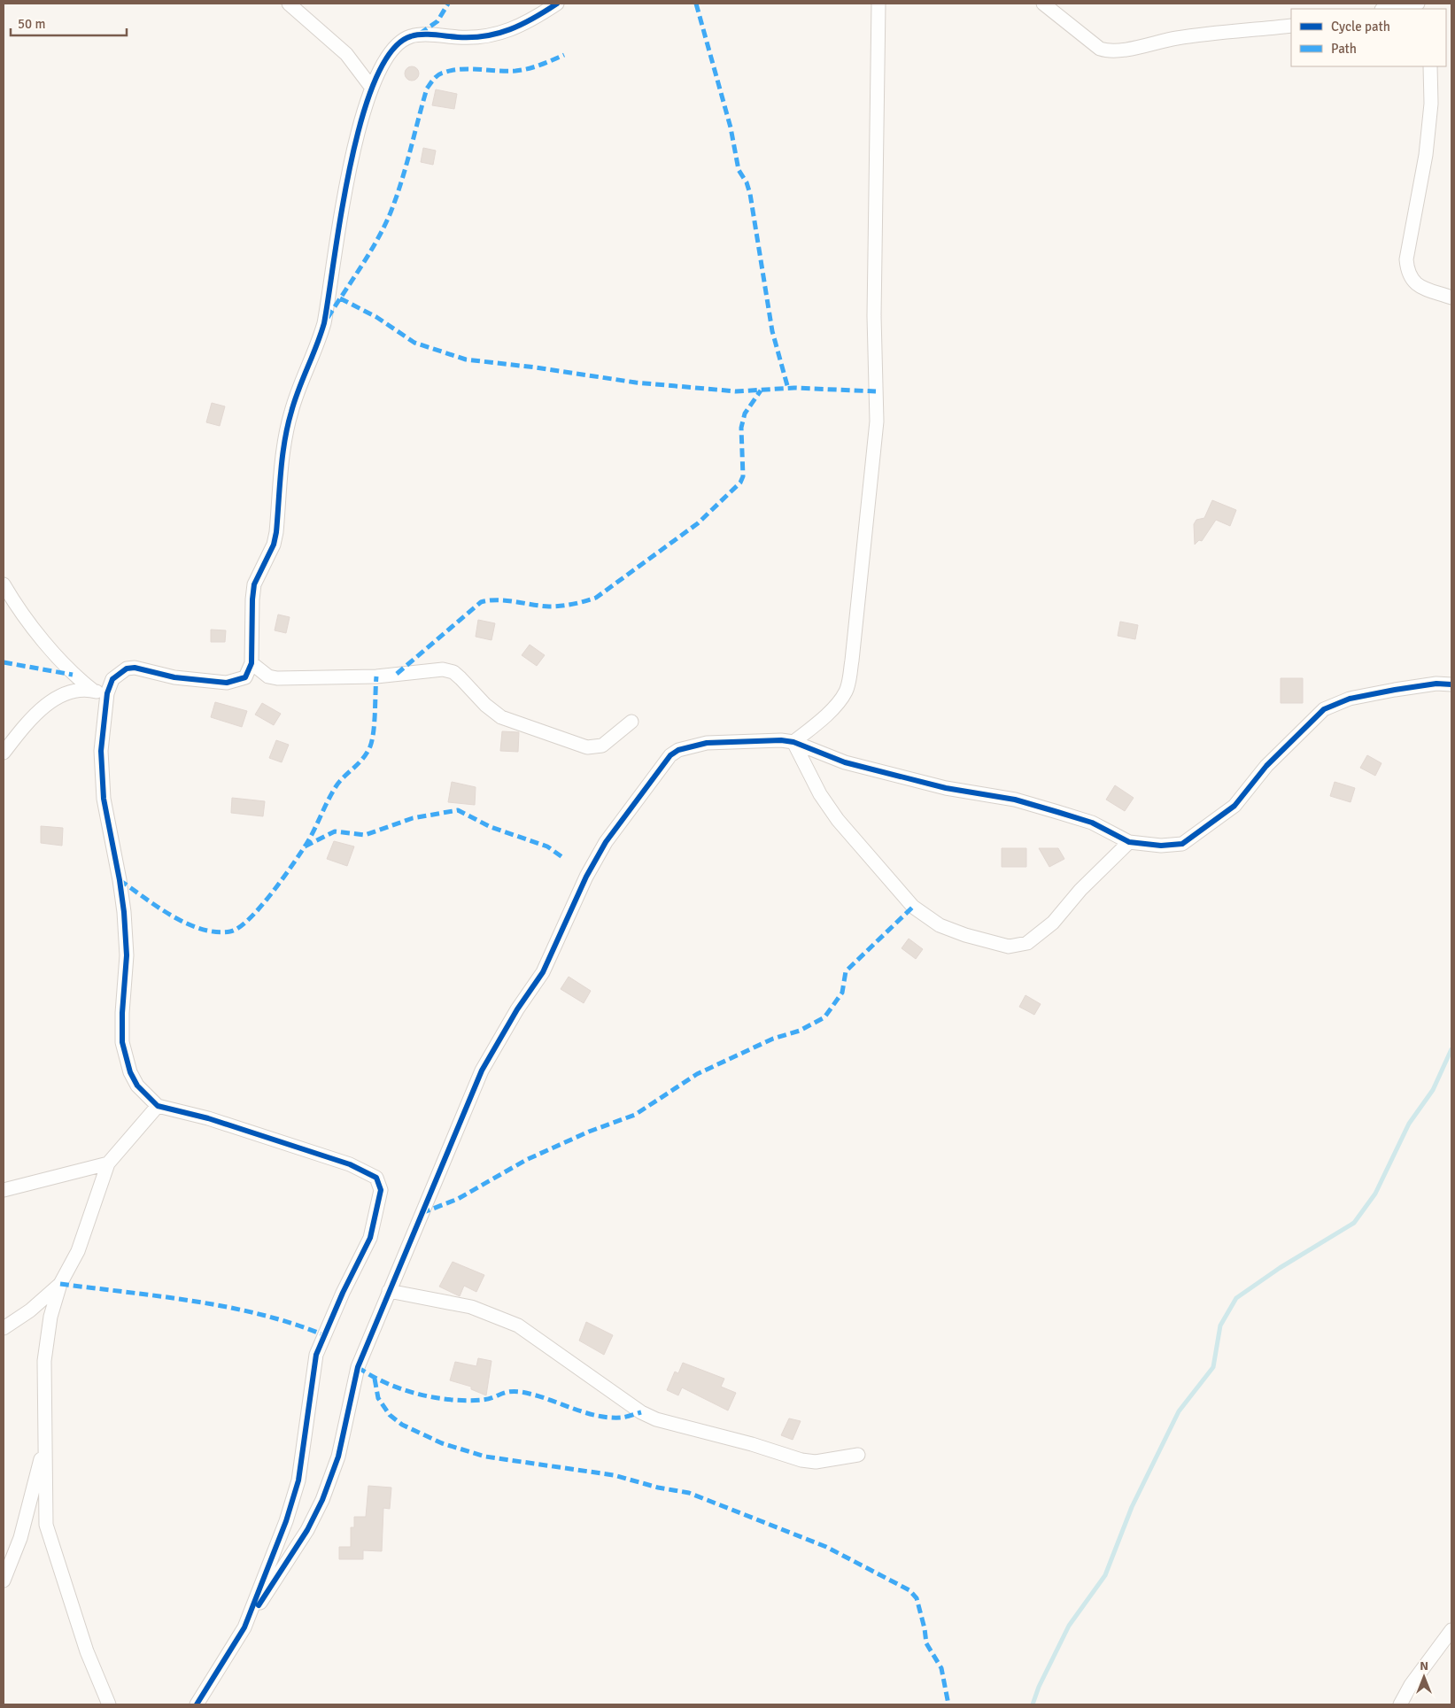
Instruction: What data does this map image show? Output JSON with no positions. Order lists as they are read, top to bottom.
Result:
{
  "legend": ["Cycle path", "Path"],
  "scale_bar": "50 m",
  "north": "top"
}
